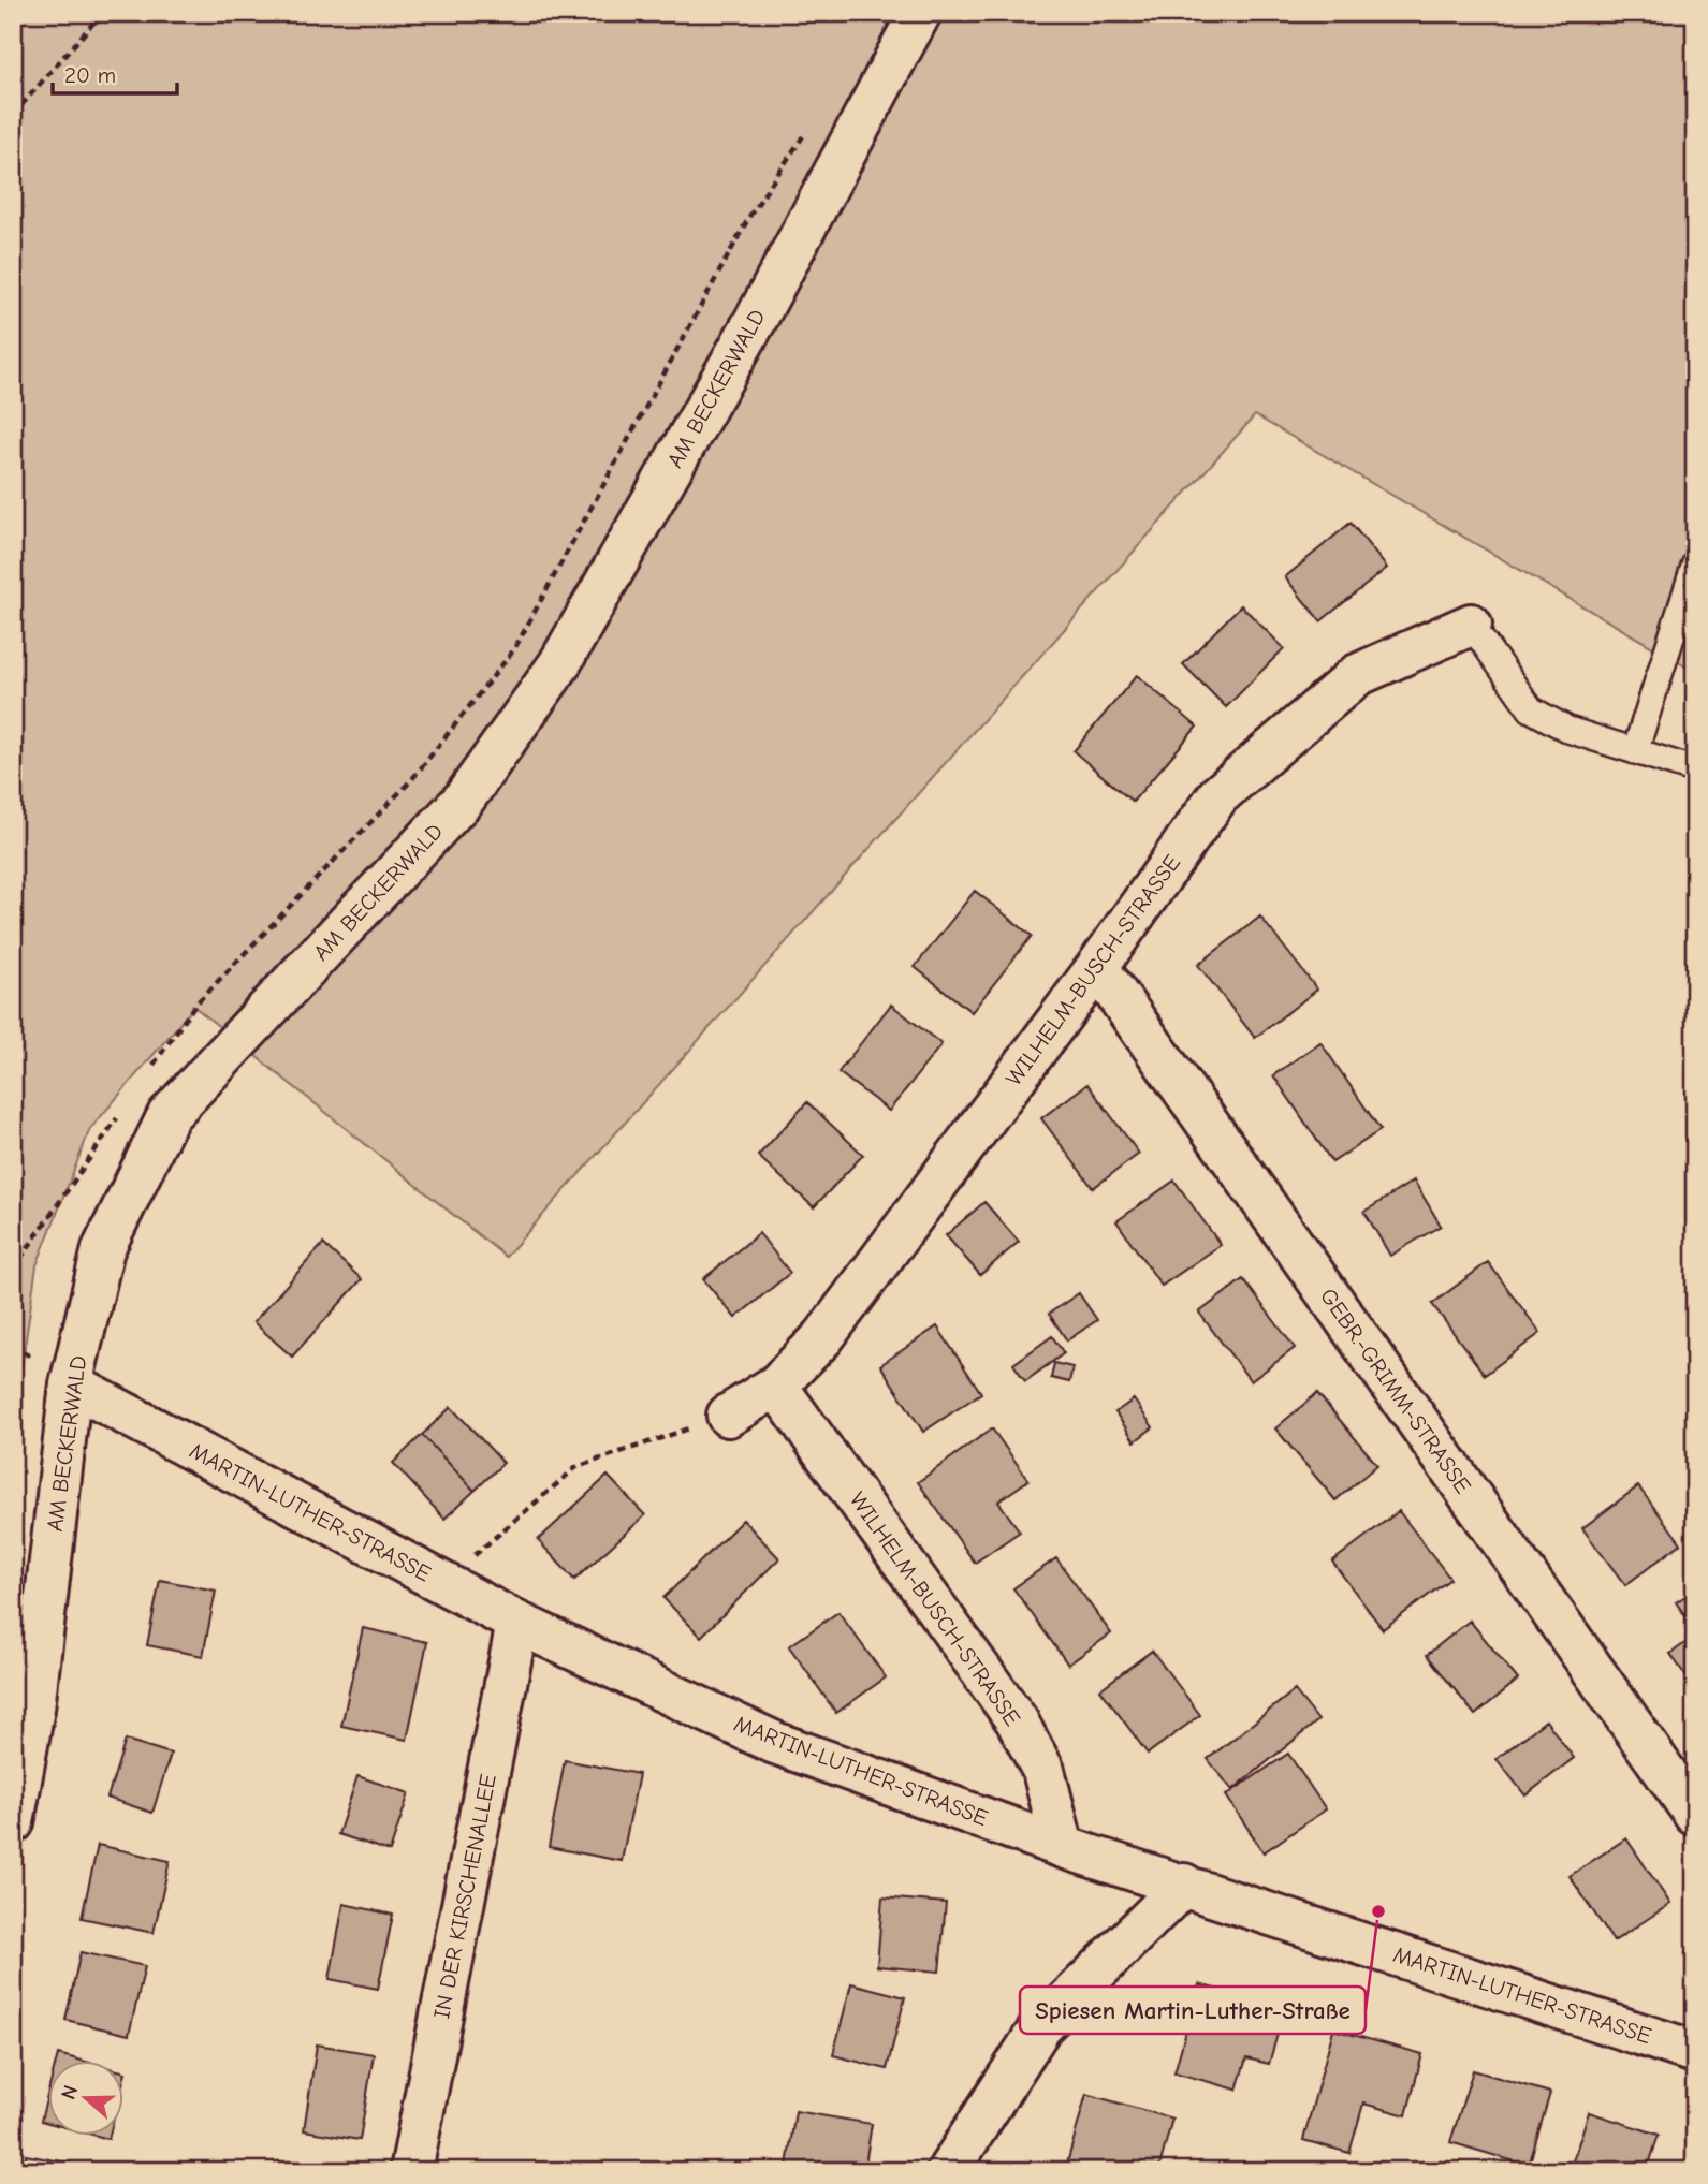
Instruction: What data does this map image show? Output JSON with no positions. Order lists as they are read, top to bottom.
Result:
{
  "streets": {
    "street": [
      "AM BECKERWALD",
      "WILHELM-BUSCH-STRASSE",
      "GEBR.-GRIMM-STRASSE",
      "MARTIN-LUTHER-STRASSE",
      "IN DER KIRSCHENALLEE"
    ]
  },
  "crossings": [
    ["AM BECKERWALD", "MARTIN-LUTHER-STRASSE"],
    ["WILHELM-BUSCH-STRASSE", "GEBR.-GRIMM-STRASSE"],
    ["WILHELM-BUSCH-STRASSE", "MARTIN-LUTHER-STRASSE"],
    ["MARTIN-LUTHER-STRASSE", "IN DER KIRSCHENALLEE"]
  ],
  "places": ["Spiesen Martin-Luther-Straße"],
  "scale_bar": "20 m",
  "north": "left"
}
